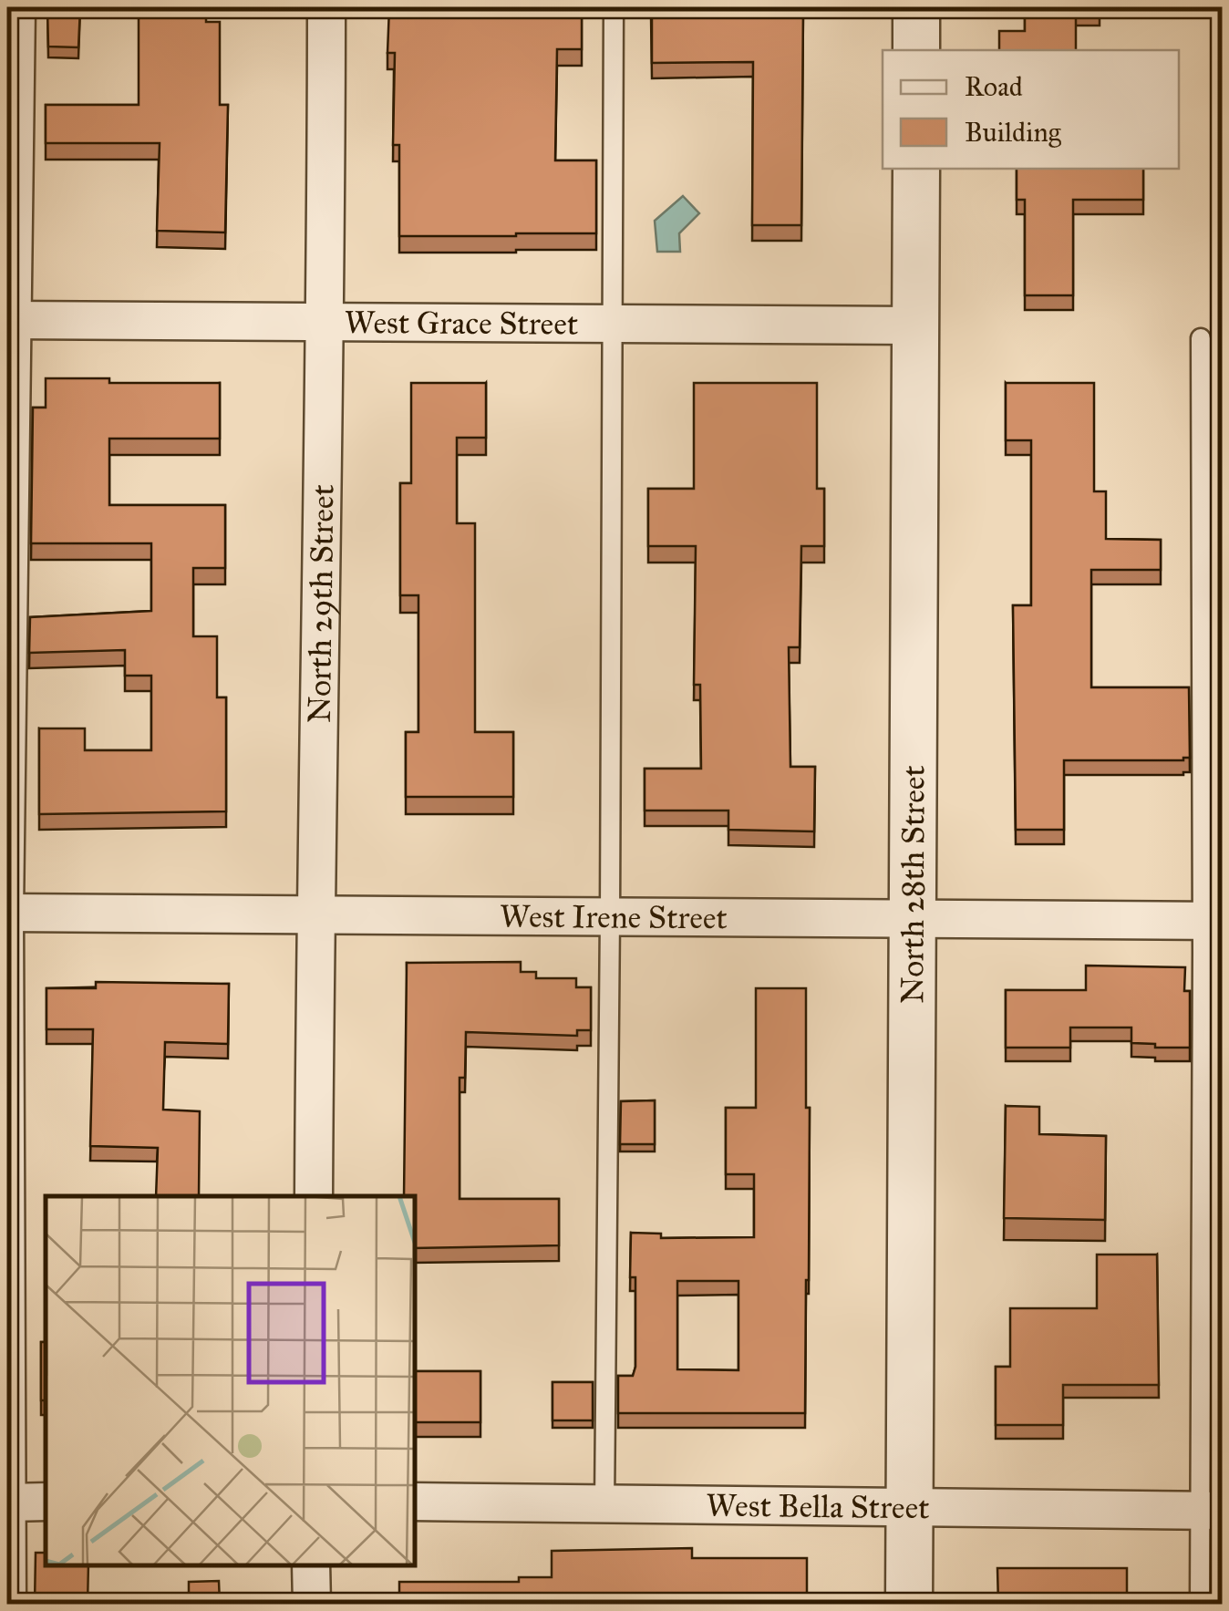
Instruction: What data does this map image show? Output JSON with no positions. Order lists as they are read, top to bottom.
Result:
{
  "streets": {
    "street": [
      "West Grace Street",
      "North 29th Street",
      "North 28th Street",
      "West Irene Street",
      "West Bella Street"
    ]
  },
  "crossings": [
    ["West Grace Street", "North 29th Street"],
    ["West Grace Street", "North 28th Street"],
    ["North 29th Street", "West Irene Street"],
    ["North 28th Street", "West Irene Street"],
    ["North 28th Street", "West Bella Street"]
  ],
  "legend": ["Road", "Building"]
}
